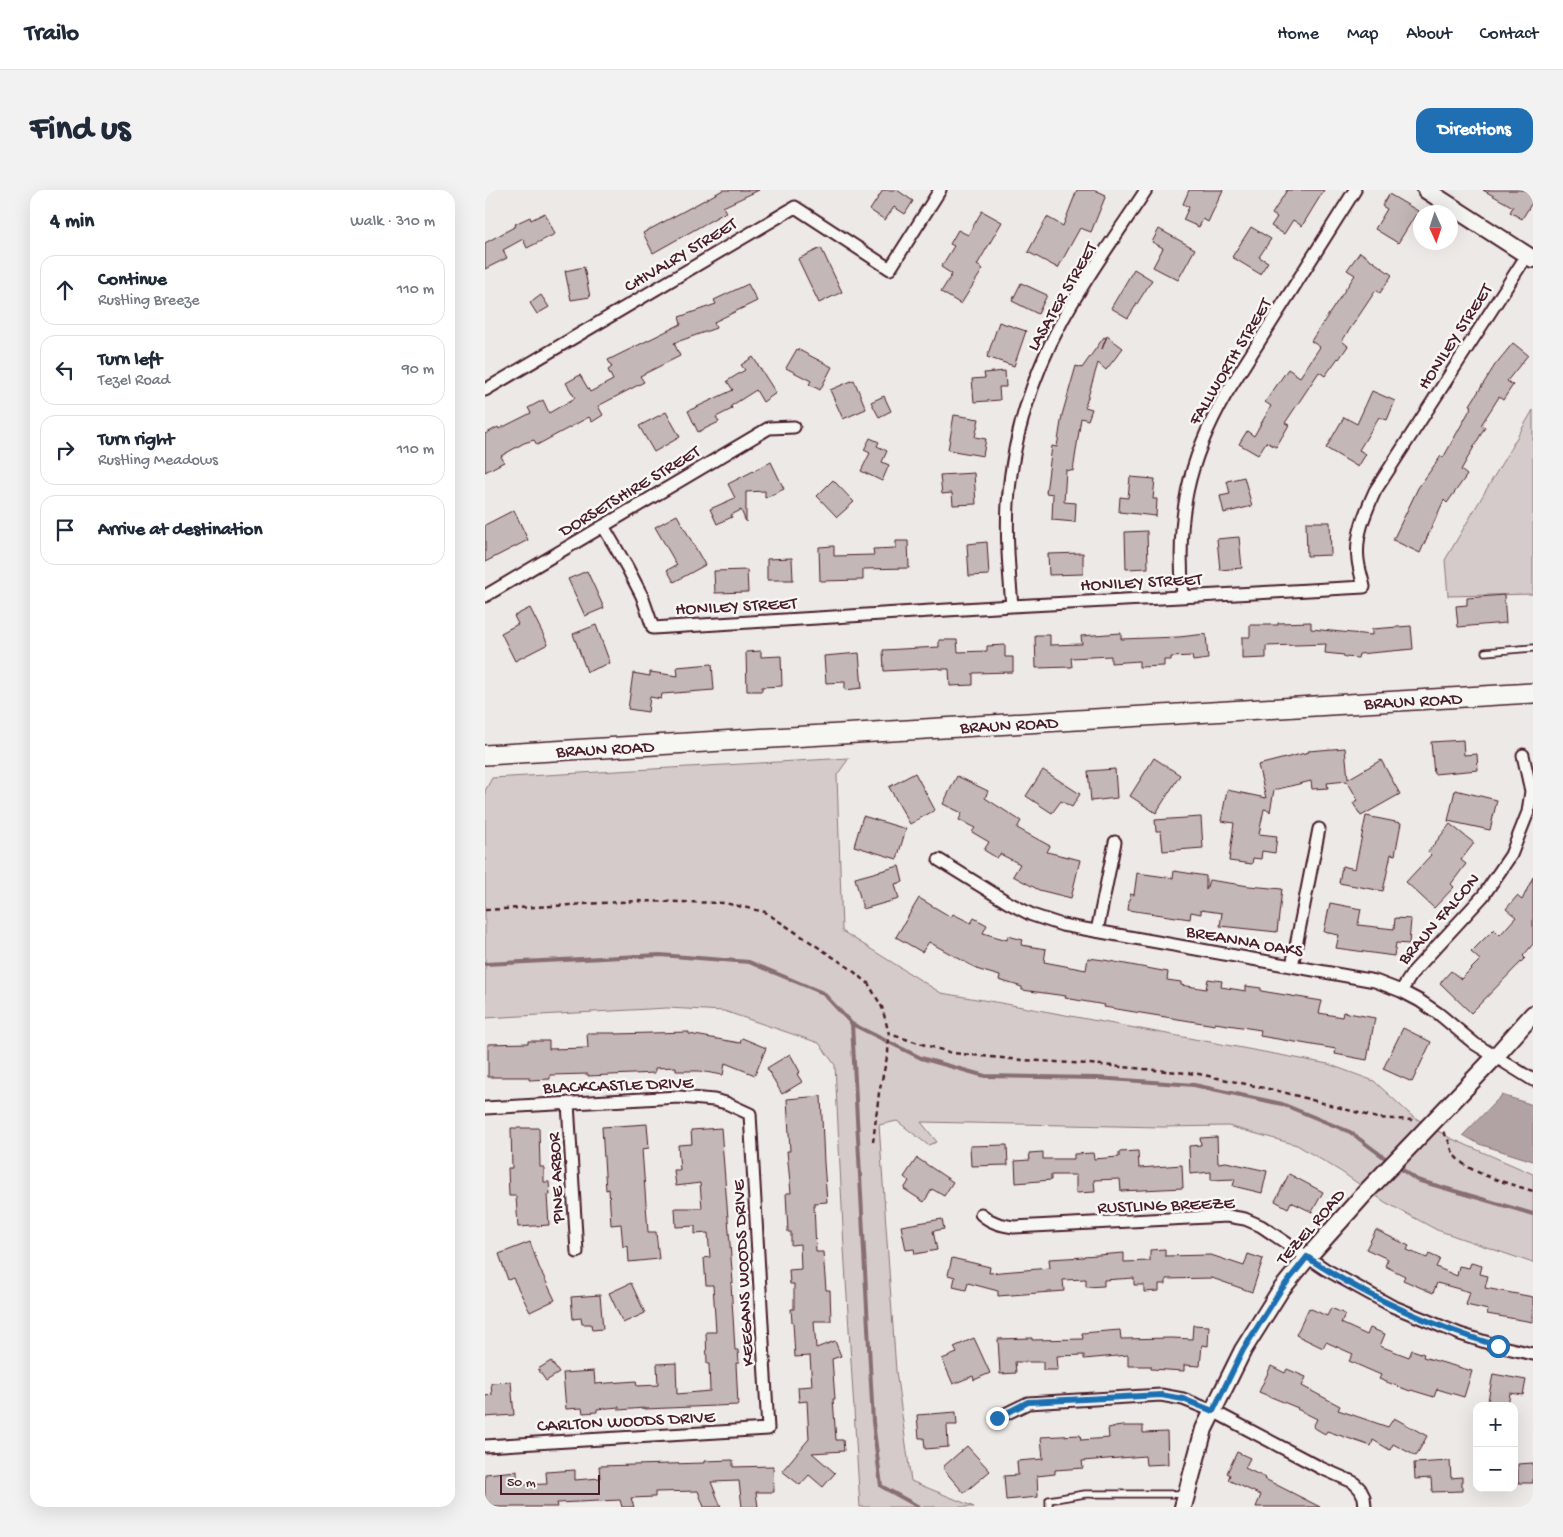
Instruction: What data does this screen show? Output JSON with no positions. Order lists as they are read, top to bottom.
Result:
{
  "streets": {
    "main road": ["BRAUN ROAD", "TEZEL ROAD"],
    "street": [
      "CHIVALRY STREET",
      "LASATER STREET",
      "HONILEY STREET",
      "FALLWORTH STREET",
      "DORSETSHIRE STREET",
      "BRAUN FALCON",
      "BREANNA OAKS",
      "BLACKCASTLE DRIVE",
      "PINE ARBOR",
      "RUSTLING BREEZE",
      "KEEGANS WOODS DRIVE",
      "CARLTON WOODS DRIVE"
    ]
  },
  "crossings": [
    ["LASATER STREET", "HONILEY STREET"],
    ["HONILEY STREET", "FALLWORTH STREET"],
    ["HONILEY STREET", "DORSETSHIRE STREET"],
    ["BRAUN FALCON", "BREANNA OAKS"],
    ["BREANNA OAKS", "TEZEL ROAD"],
    ["BLACKCASTLE DRIVE", "PINE ARBOR"],
    ["BLACKCASTLE DRIVE", "KEEGANS WOODS DRIVE"],
    ["RUSTLING BREEZE", "TEZEL ROAD"],
    ["KEEGANS WOODS DRIVE", "CARLTON WOODS DRIVE"]
  ],
  "scale_bar": "50 m",
  "north": "bottom",
  "page": {
    "header": "Trailo",
    "nav": [
      "Home",
      "Map",
      "About",
      "Contact"
    ],
    "buttons": "Directions",
    "title": "Find us",
    "heading": ["4 min", "Walk · 310 m"],
    "list": [
      ["Continue", "Rustling Breeze", "110 m"],
      ["Turn left", "Tezel Road", "90 m"],
      ["Turn right", "Rustling Meadows", "110 m"],
      "Arrive at destination"
    ],
    "map_buttons": ["+", "−"],
    "scale": "50 m"
  }
}
